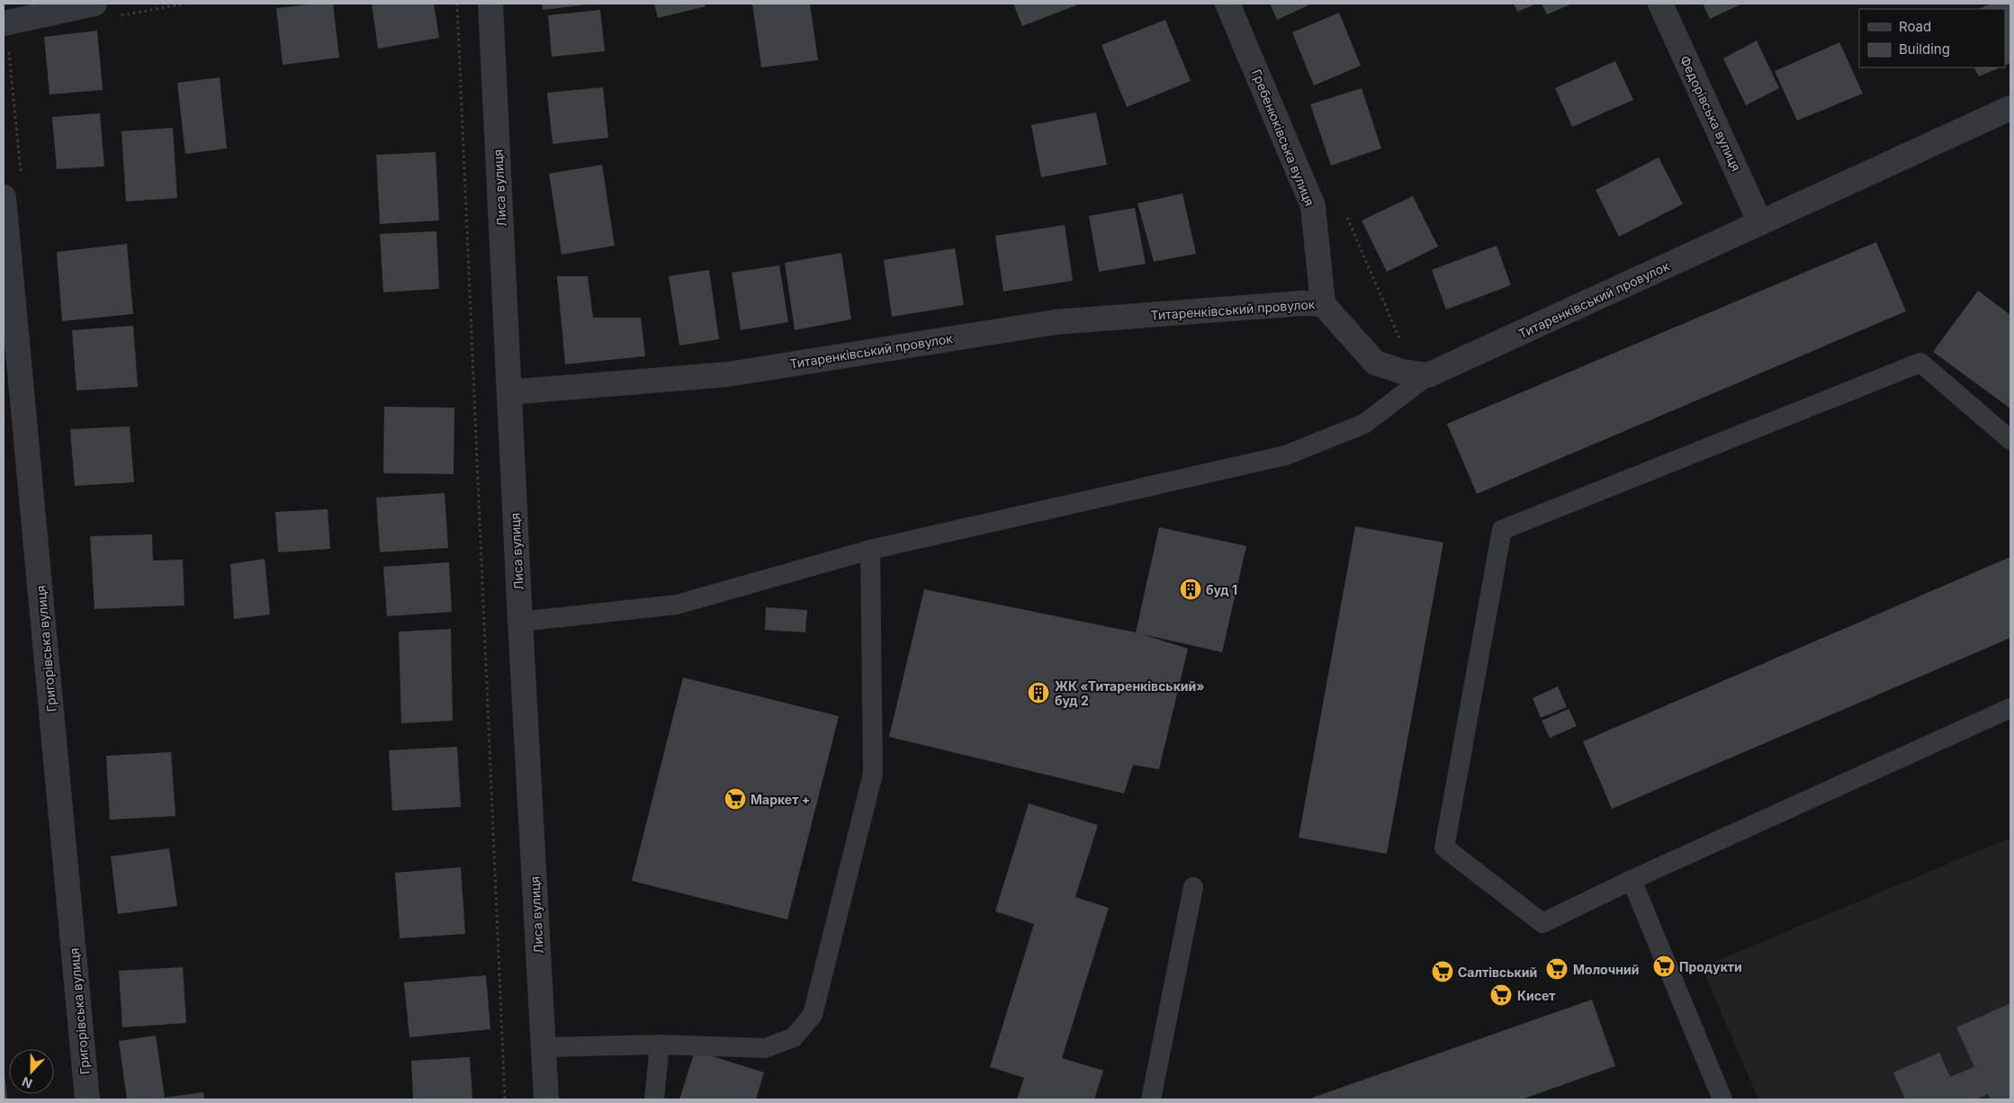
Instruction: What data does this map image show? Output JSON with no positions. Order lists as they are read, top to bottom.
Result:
{
  "streets": {
    "street": [
      "Федорівська вулиця",
      "Гребенюківська вулиця",
      "Лиса вулиця",
      "Титаренківський провулок",
      "Григорівська вулиця"
    ]
  },
  "crossings": [
    ["Федорівська вулиця", "Титаренківський провулок"],
    ["Гребенюківська вулиця", "Титаренківський провулок"],
    ["Лиса вулиця", "Титаренківський провулок"]
  ],
  "places": {
    "building": ["буд 1", "ЖК «Титаренківський» буд 2"],
    "supermarket": [
      "Маркет +",
      "Продукти",
      "Молочний",
      "Салтівський",
      "Кисет"
    ]
  },
  "legend": ["Road", "Building"],
  "north": "bottom"
}
